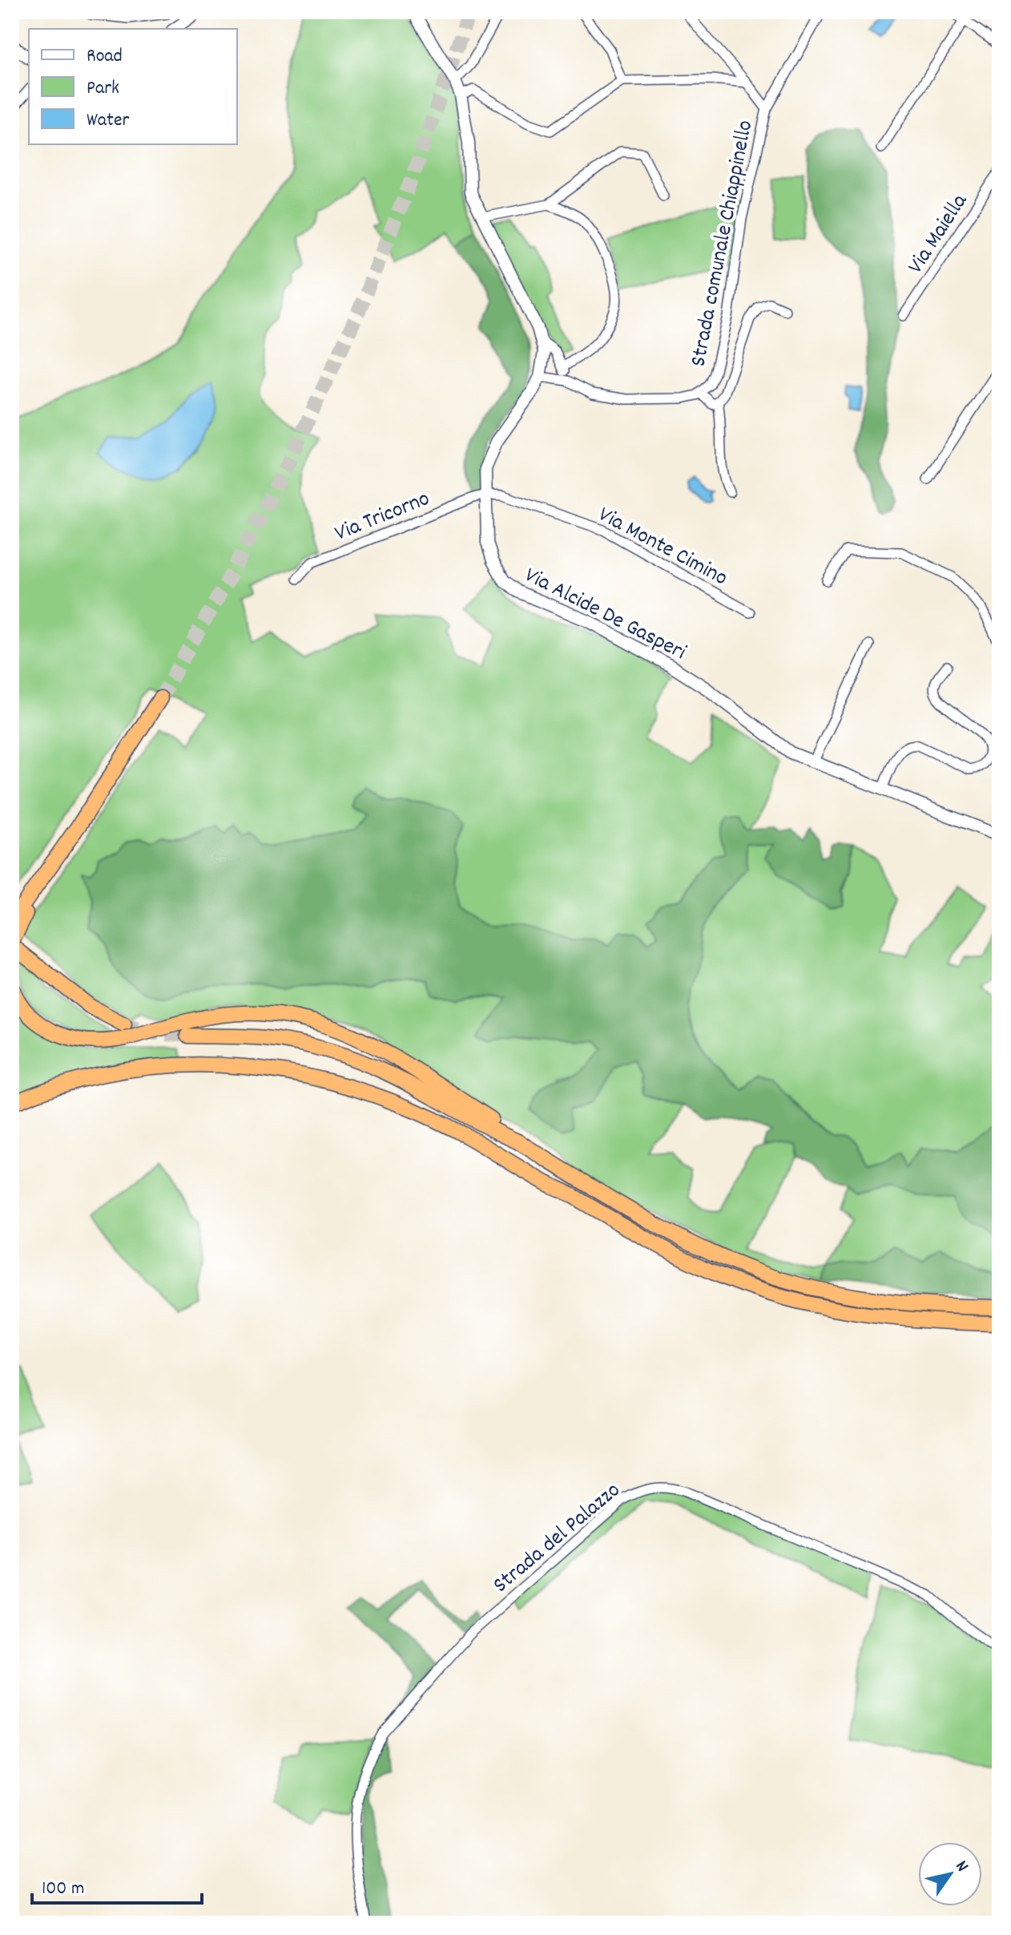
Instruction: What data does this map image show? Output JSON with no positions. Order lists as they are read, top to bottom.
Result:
{
  "streets": {
    "street": [
      "Via Maiella",
      "Strada comunale Chiappinello",
      "Via Tricorno",
      "Via Monte Cimino",
      "Via Alcide De Gasperi",
      "Strada del Palazzo"
    ]
  },
  "crossings": [
    ["Strada comunale Chiappinello", "Via Alcide De Gasperi"],
    ["Via Tricorno", "Via Monte Cimino"],
    ["Via Tricorno", "Via Alcide De Gasperi"],
    ["Via Monte Cimino", "Via Alcide De Gasperi"]
  ],
  "legend": ["Road", "Park", "Water"],
  "scale_bar": "100 m",
  "north": "top right"
}
